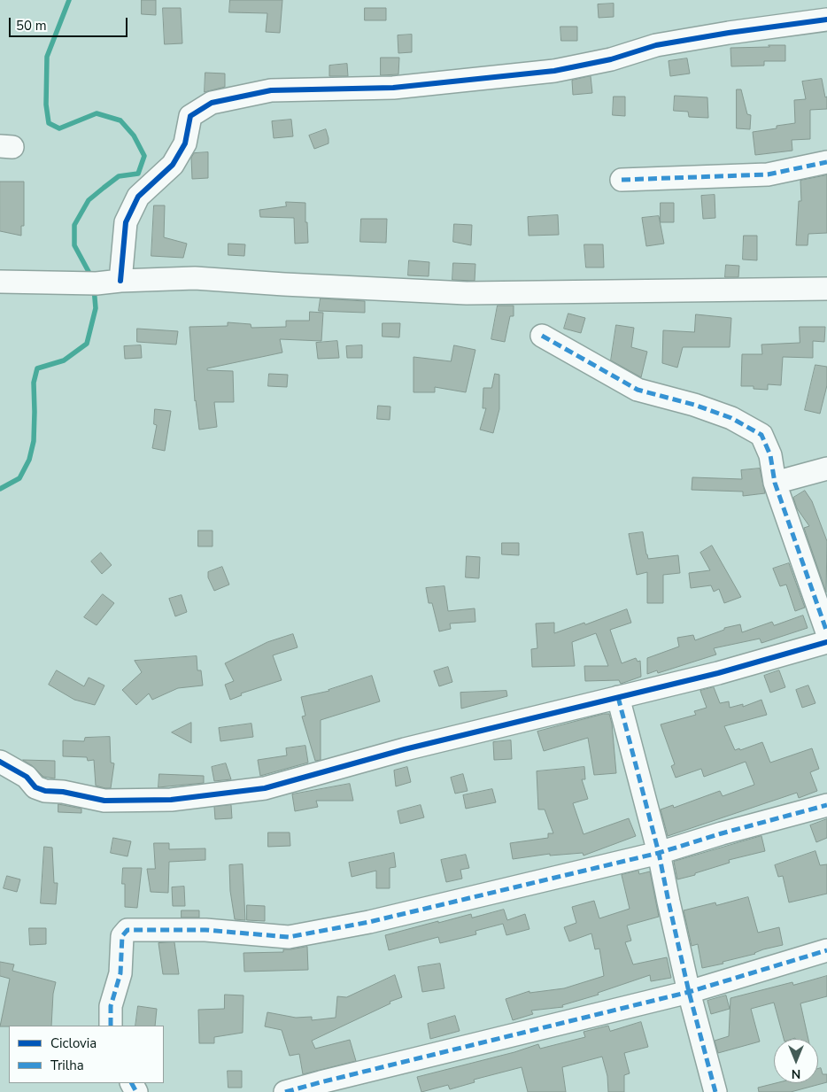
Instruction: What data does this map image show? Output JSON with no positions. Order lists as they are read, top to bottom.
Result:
{
  "legend": ["Ciclovia", "Trilha"],
  "scale_bar": "50 m",
  "north": "bottom"
}
